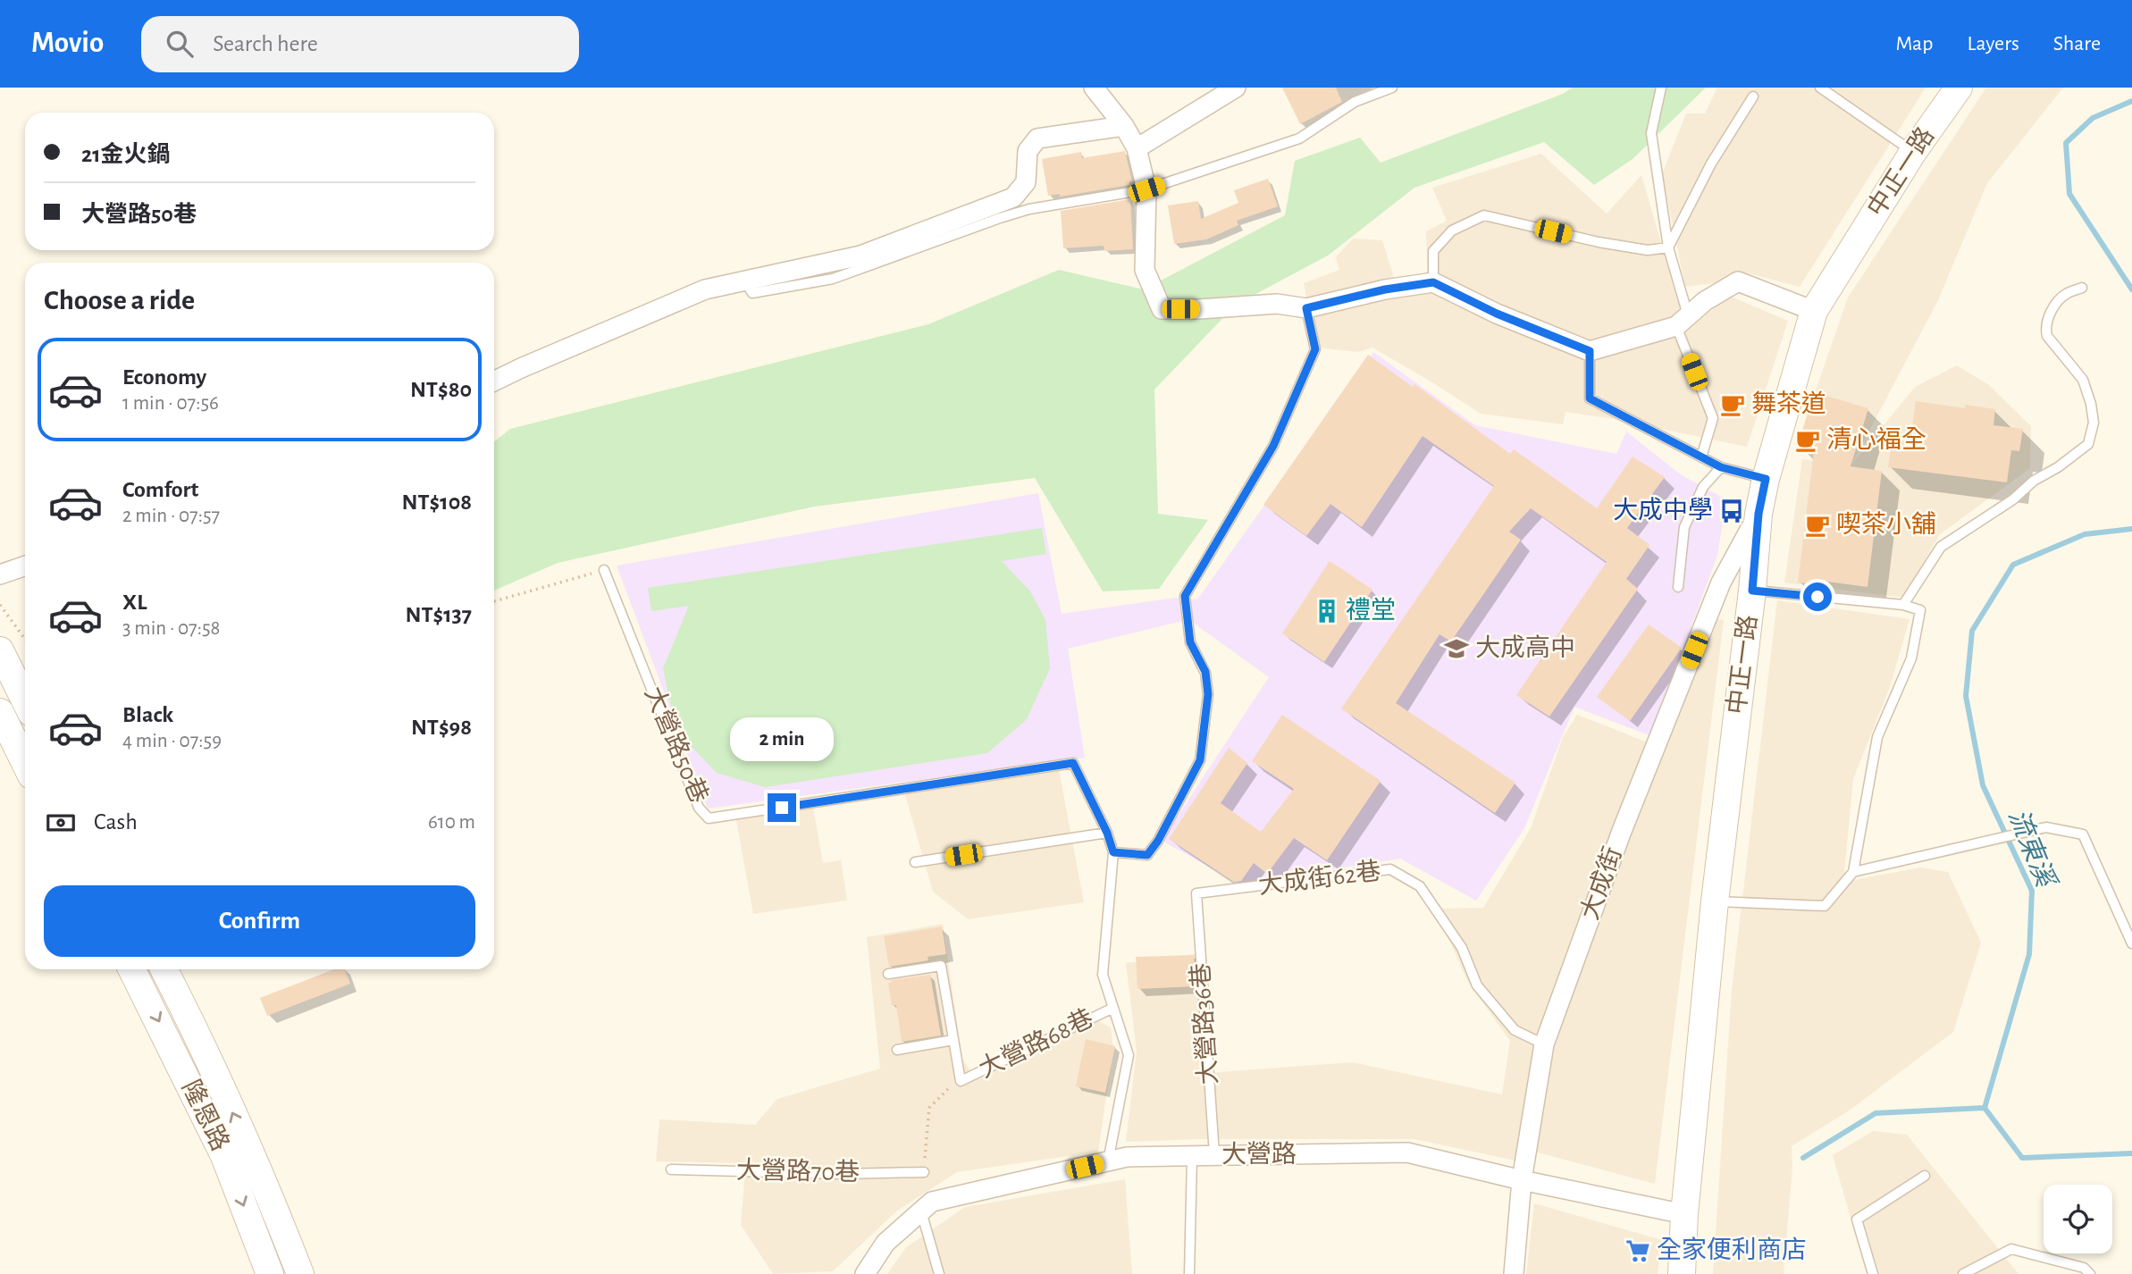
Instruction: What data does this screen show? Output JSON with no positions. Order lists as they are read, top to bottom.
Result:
{
  "streets": {
    "main road": ["中正一路", "隆恩路"],
    "street": ["大成街", "大營路"],
    "lane": [
      "大營路50巷",
      "大成街62巷",
      "大營路36巷",
      "大營路68巷",
      "大營路70巷"
    ]
  },
  "crossings": [
    ["中正一路", "大成街"],
    ["中正一路", "大營路"],
    ["大營路50巷", "大營路68巷"],
    ["大營路50巷", "大營路"],
    ["大成街62巷", "大成街"],
    ["大成街62巷", "大營路36巷"],
    ["大成街", "大營路"],
    ["大營路36巷", "大營路"],
    ["大營路68巷", "大營路70巷"]
  ],
  "water": ["流東溪"],
  "places": {
    "cafe": ["舞茶道", "清心福全", "喫茶小舖"],
    "bus stop": ["大成中學"],
    "building": ["禮堂"],
    "school or university": ["大成高中"],
    "supermarket": ["全家便利商店"]
  },
  "page": {
    "header": "Movio",
    "search": "Search here",
    "nav": ["Map", "Layers", "Share"],
    "banner": ["21金火鍋", "大營路50巷"],
    "heading": "Choose a ride",
    "list": [
      {
        "name": "Economy",
        "note": "1 min · 07:56",
        "value": "NT$80"
      },
      {
        "name": "Comfort",
        "note": "2 min · 07:57",
        "value": "NT$108"
      },
      {
        "name": "XL",
        "note": "3 min · 07:58",
        "value": "NT$137"
      },
      {
        "name": "Black",
        "note": "4 min · 07:59",
        "value": "NT$98"
      }
    ],
    "bubble": "2 min",
    "pay": ["Cash", "610 m"],
    "buttons": "Confirm"
  }
}
